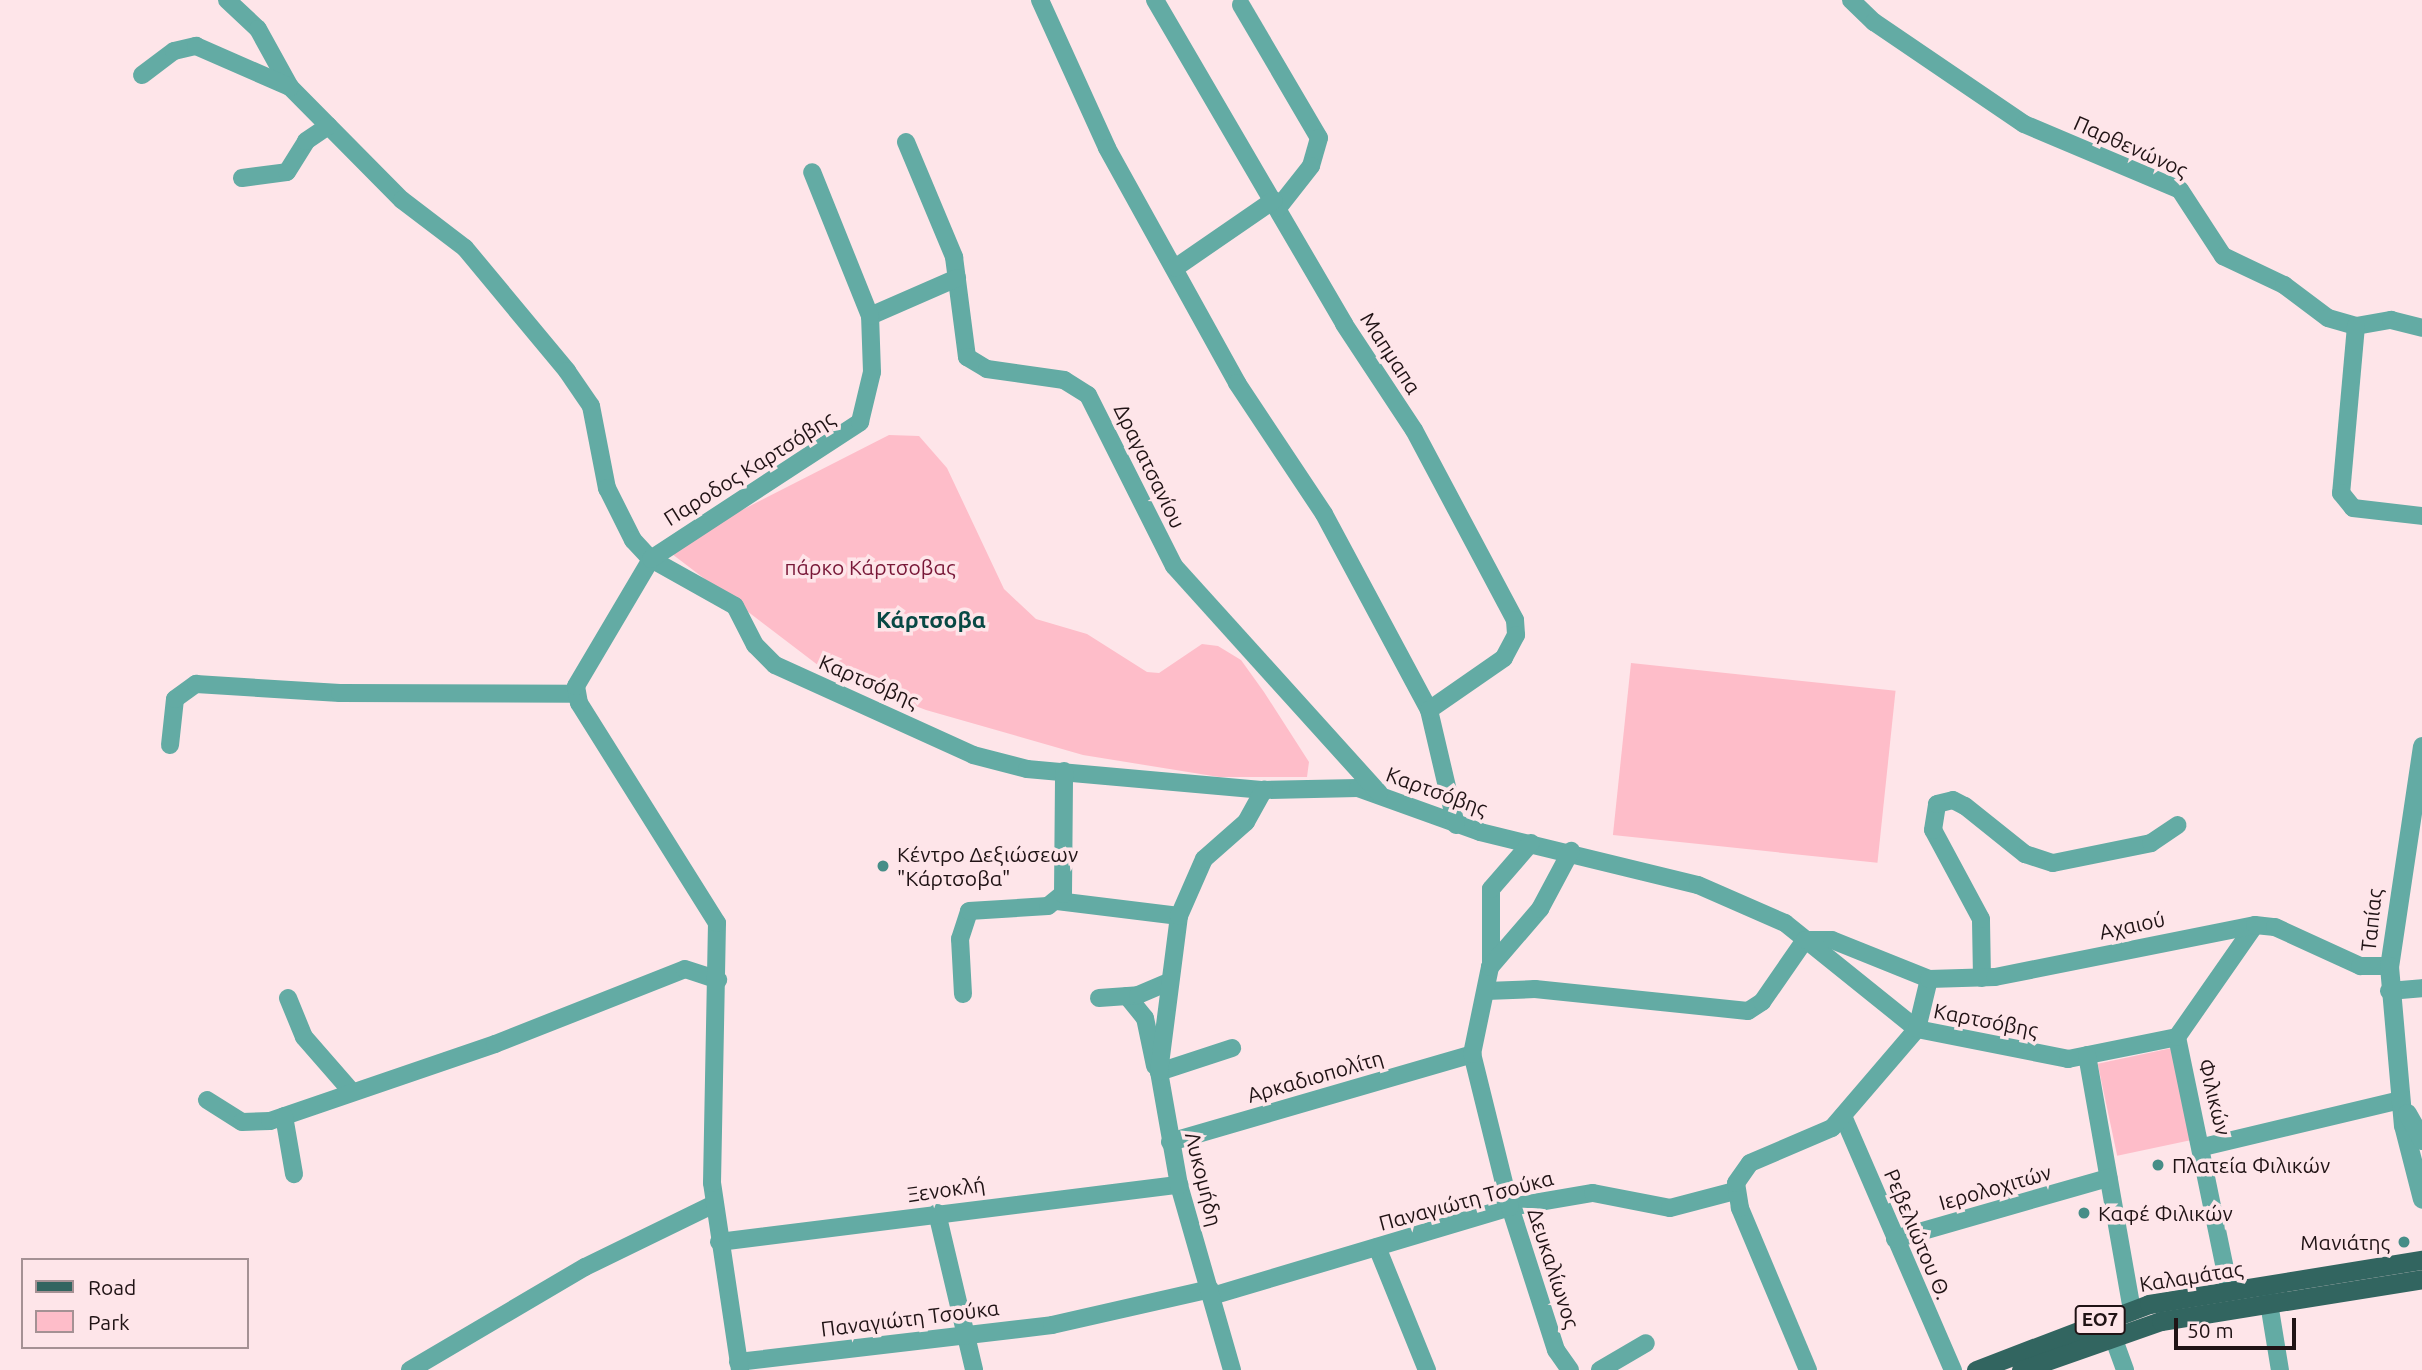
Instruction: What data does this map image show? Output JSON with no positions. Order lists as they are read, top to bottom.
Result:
{
  "streets": {
    "main road": ["Καλαμάτας", "ΕΟ7"],
    "street": [
      "Παρθενώνος",
      "Μαπμαπα",
      "Δραγατσανίου",
      "Παροδος Καρτσόβης",
      "Καρτσόβης",
      "Ταπίας",
      "Αχαιού",
      "Αρκαδιοπολίτη",
      "Φιλικών",
      "Λυκομήδη",
      "Ιερολοχιτών",
      "Ξενοκλή",
      "Παναγιώτη Τσούκα",
      "Ρεβελιώτου Θ.",
      "Δευκαλίωνος"
    ]
  },
  "crossings": [
    ["Δραγατσανίου", "Καρτσόβης"],
    ["Παροδος Καρτσόβης", "Καρτσόβης"],
    ["Καρτσόβης", "Φιλικών"],
    ["Ταπίας", "Αχαιού"],
    ["Αρκαδιοπολίτη", "Λυκομήδη"],
    ["Αρκαδιοπολίτη", "Δευκαλίωνος"],
    ["Φιλικών", "Καλαμάτας"],
    ["Λυκομήδη", "Ξενοκλή"],
    ["Λυκομήδη", "Παναγιώτη Τσούκα"],
    ["Ιερολοχιτών", "Ρεβελιώτου Θ."],
    ["Παναγιώτη Τσούκα", "Δευκαλίωνος"]
  ],
  "districts": ["Κάρτσοβα"],
  "parks": ["πάρκο Κάρτσοβας"],
  "places": [
    "Κέντρο Δεξιώσεων \"Κάρτσοβα\"",
    "Πλατεία Φιλικών",
    "Καφέ Φιλικών",
    "Μανιάτης"
  ],
  "legend": ["Road", "Park"],
  "scale_bar": "50 m"
}
